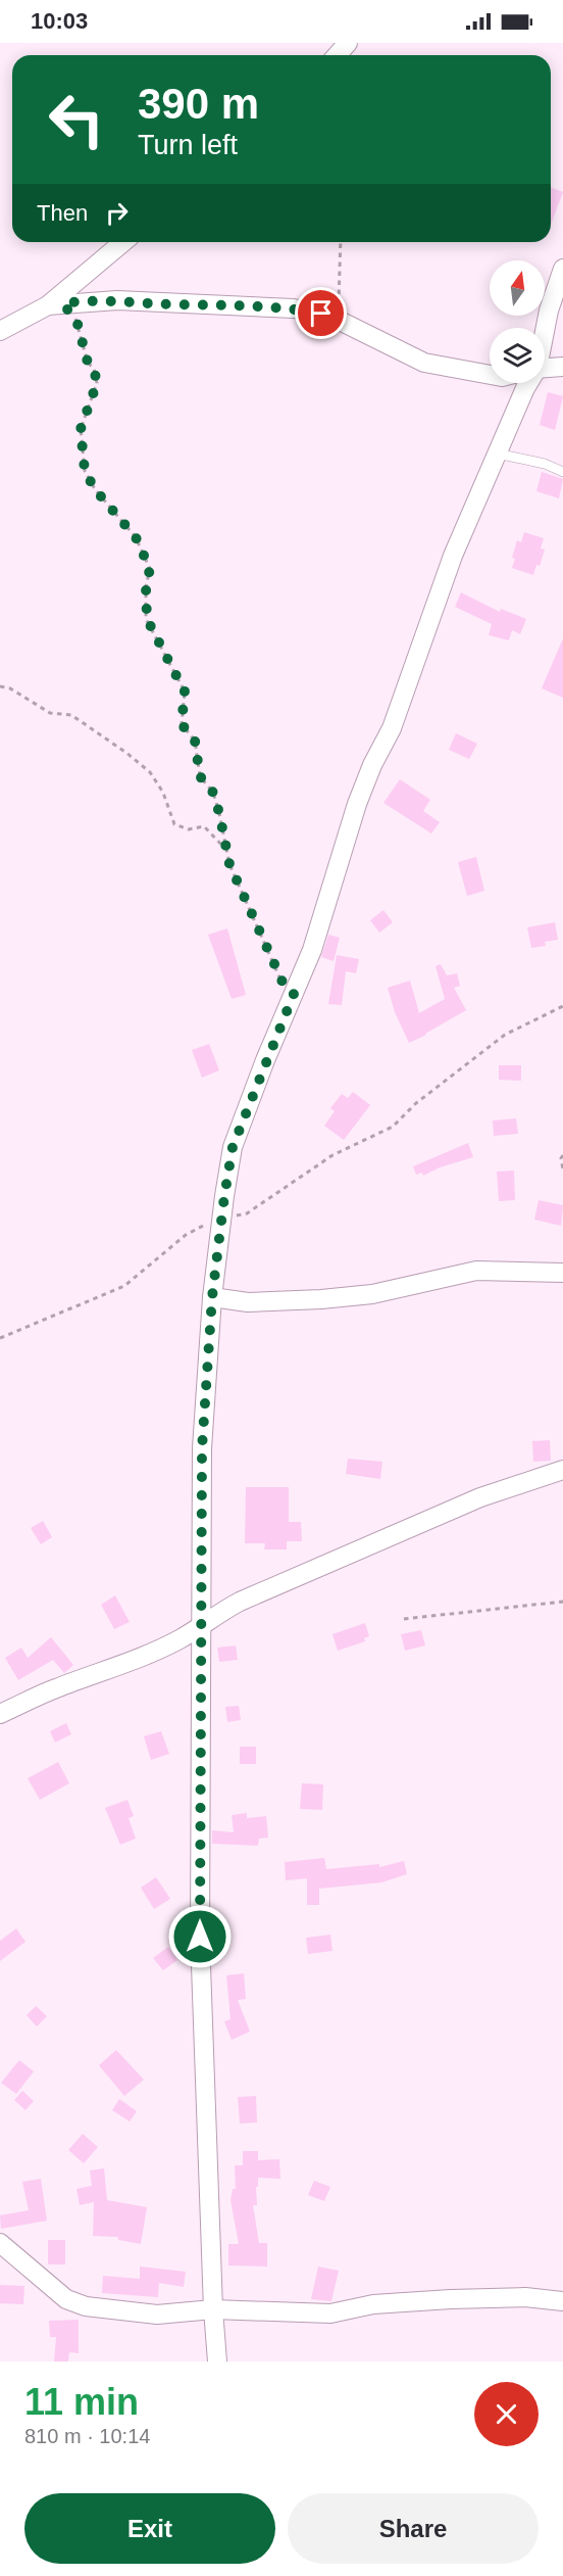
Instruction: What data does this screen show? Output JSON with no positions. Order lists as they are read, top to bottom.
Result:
{
  "north": "top",
  "page": {
    "status": "10:03",
    "turn": ["390 m", "Turn left"],
    "then": "Then",
    "heading": ["11 min", "810 m · 10:14"],
    "buttons": ["Exit", "Share"]
  }
}
